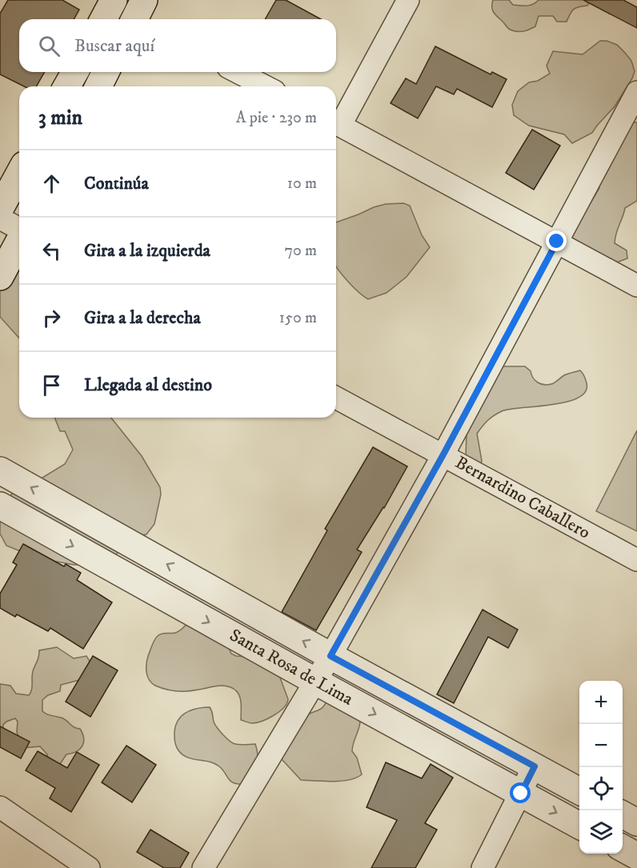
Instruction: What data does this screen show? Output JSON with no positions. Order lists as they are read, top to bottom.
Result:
{
  "streets": {
    "street": ["Bernardino Caballero", "Santa Rosa de Lima"]
  },
  "page": {
    "search": "Buscar aquí",
    "heading": ["3 min", "A pie · 230 m"],
    "list": [
      ["Continúa", "10 m"],
      ["Gira a la izquierda", "70 m"],
      ["Gira a la derecha", "150 m"],
      "Llegada al destino"
    ],
    "map_buttons": ["+", "−"]
  }
}
